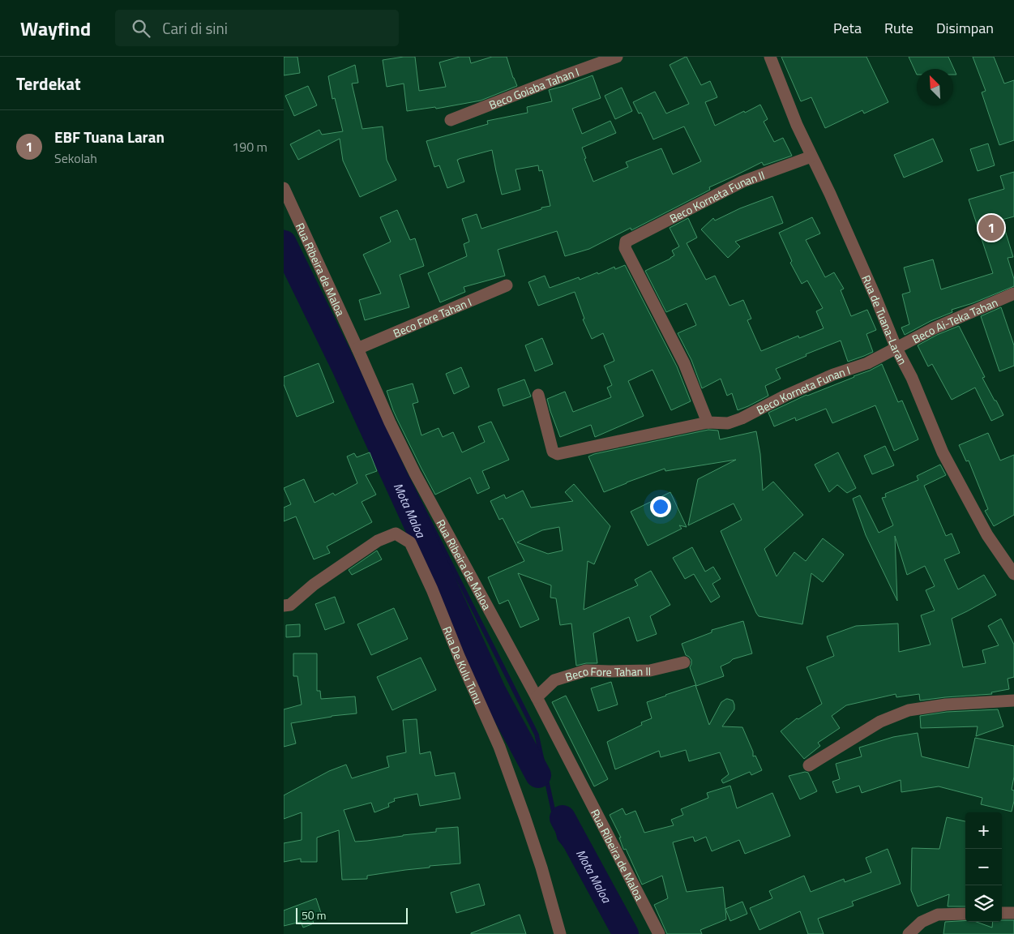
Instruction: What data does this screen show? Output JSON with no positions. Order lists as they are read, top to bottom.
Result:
{
  "streets": {
    "street": [
      "Beco Goiaba Tahan I",
      "Beco Korneta Funan II",
      "Rua Ribeira de Maloa",
      "Beco Fore Tahan I",
      "Rua de Tuana-Laran",
      "Beco Ai-Teka Tahan",
      "Beco Korneta Funan I",
      "Rua De Kulu Tunu",
      "Beco Fore Tahan II"
    ]
  },
  "crossings": [
    ["Beco Korneta Funan II", "Rua de Tuana-Laran"],
    ["Beco Korneta Funan II", "Beco Korneta Funan I"],
    ["Rua Ribeira de Maloa", "Beco Fore Tahan I"],
    ["Rua Ribeira de Maloa", "Beco Fore Tahan II"],
    ["Rua de Tuana-Laran", "Beco Ai-Teka Tahan"],
    ["Rua de Tuana-Laran", "Beco Korneta Funan I"],
    ["Beco Ai-Teka Tahan", "Beco Korneta Funan I"]
  ],
  "water": ["Mota Maloa"],
  "scale_bar": "50 m",
  "north": "top left",
  "page": {
    "header": "Wayfind",
    "search": "Cari di sini",
    "nav": ["Peta", "Rute", "Disimpan"],
    "heading": "Terdekat",
    "list": [
      {
        "mark": "1",
        "name": "EBF Tuana Laran",
        "note": "Sekolah",
        "value": "190 m"
      }
    ],
    "pins": "1",
    "map_buttons": ["+", "−"],
    "scale": "50 m"
  }
}
